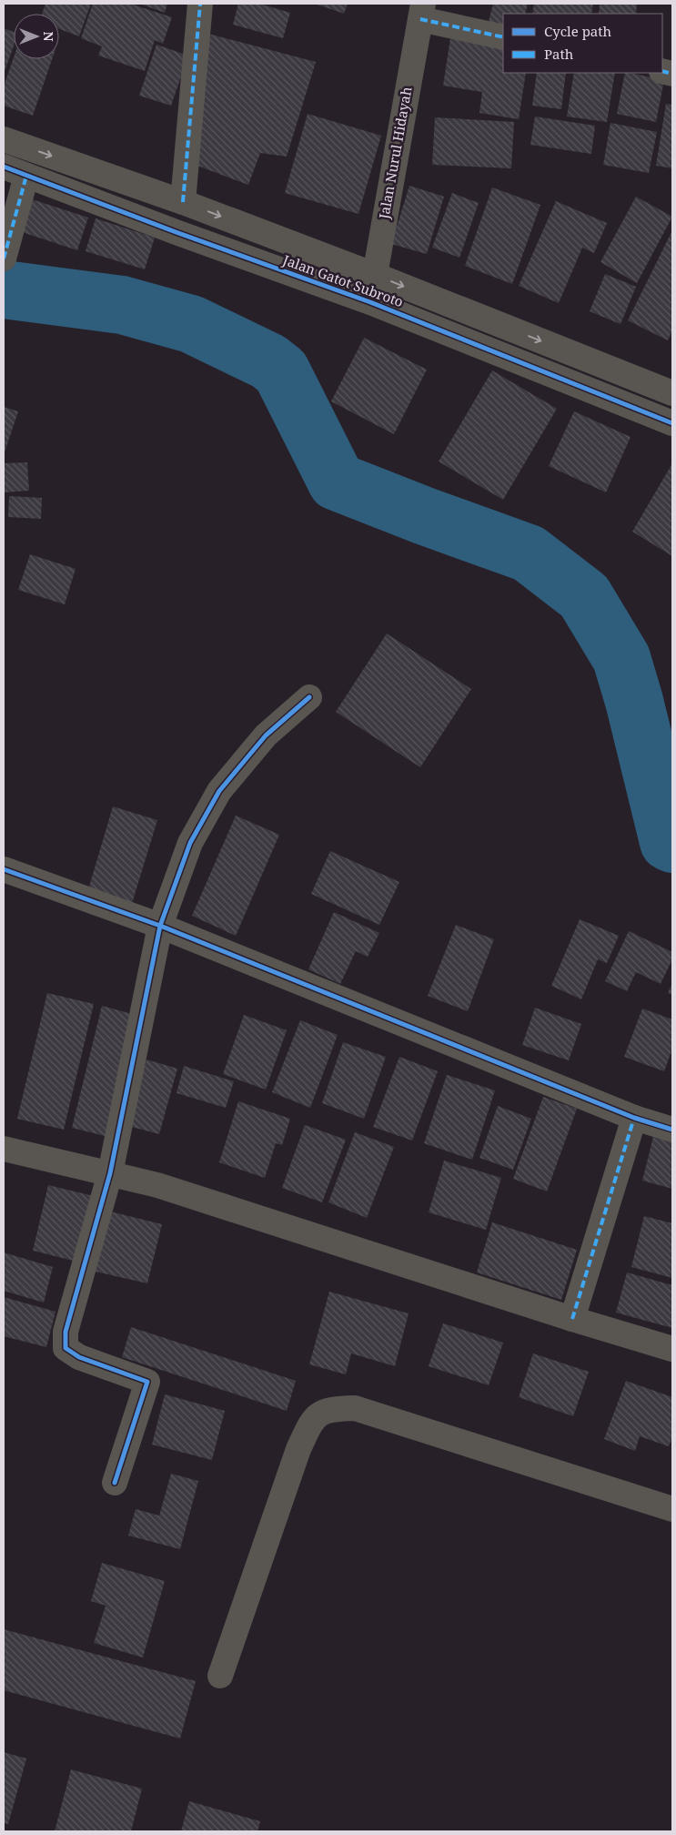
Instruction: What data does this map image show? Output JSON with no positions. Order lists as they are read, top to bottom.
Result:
{
  "streets": {
    "street": ["Jalan Nurul Hidayah", "Jalan Gatot Subroto"]
  },
  "crossings": [
    ["Jalan Nurul Hidayah", "Jalan Gatot Subroto"]
  ],
  "legend": ["Cycle path", "Path"],
  "north": "right"
}
